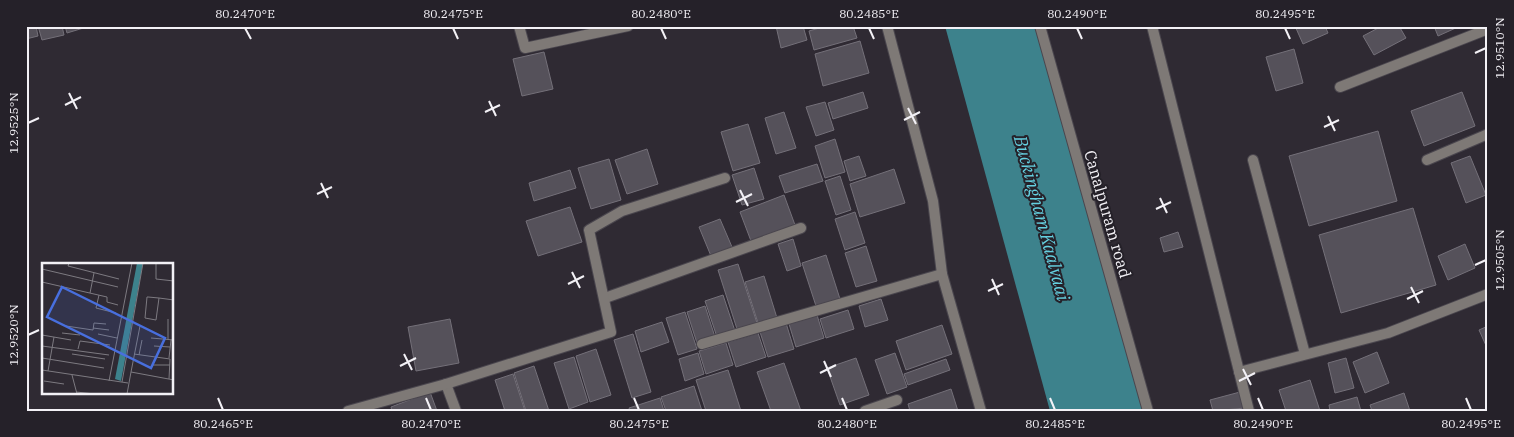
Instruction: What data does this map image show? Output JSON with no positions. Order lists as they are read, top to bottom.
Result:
{
  "streets": {
    "street": ["Canalpuram road"]
  },
  "water": ["Buckingham Kaalvaai"],
  "coordinates": [
    "80.2470°E",
    "80.2475°E",
    "80.2480°E",
    "80.2485°E",
    "80.2490°E",
    "80.2495°E",
    "12.9510°N",
    "12.9525°N",
    "12.9505°N",
    "12.9520°N",
    "80.2465°E"
  ]
}
